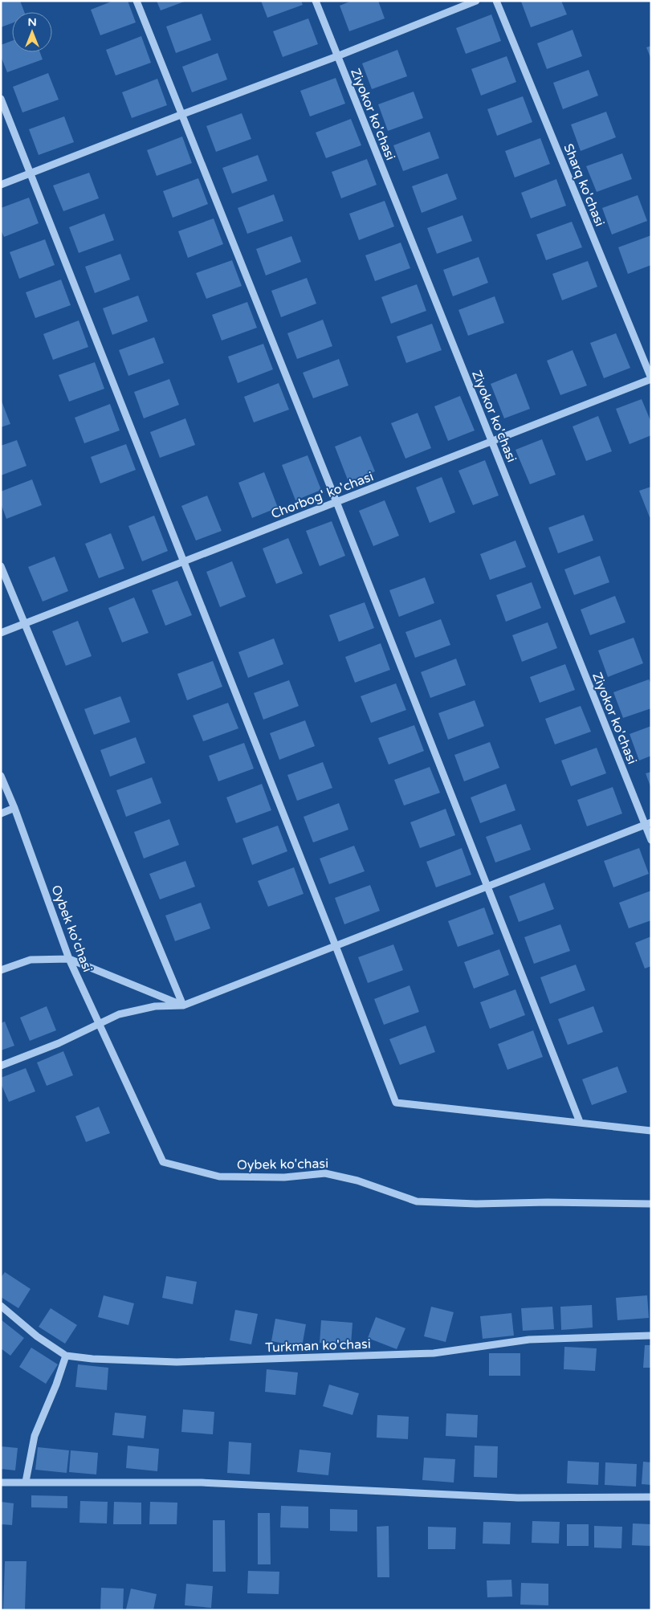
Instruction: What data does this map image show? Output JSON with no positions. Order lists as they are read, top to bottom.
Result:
{
  "streets": {
    "street": [
      "Ziyokor ko'chasi",
      "Sharq ko'chasi",
      "Chorbog' ko'chasi",
      "Oybek ko'chasi",
      "Turkman ko'chasi"
    ]
  },
  "crossings": [
    ["Ziyokor ko'chasi", "Chorbog' ko'chasi"],
    ["Sharq ko'chasi", "Chorbog' ko'chasi"]
  ],
  "north": "top"
}
